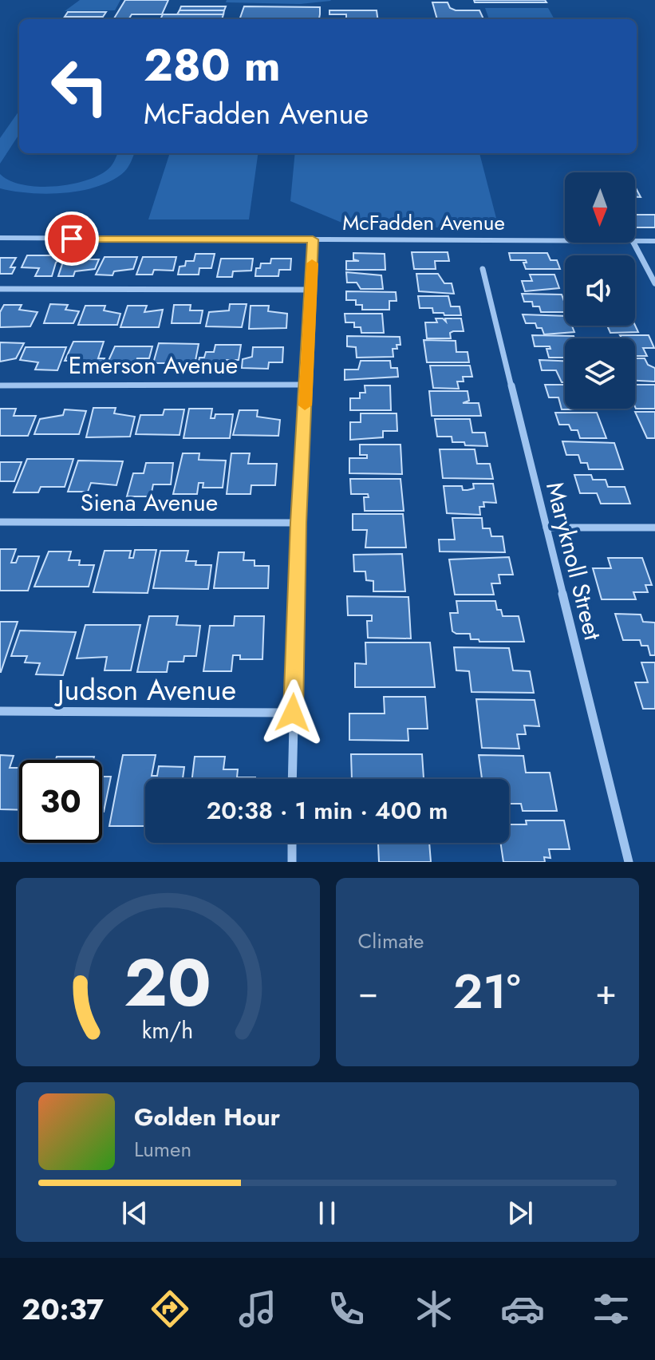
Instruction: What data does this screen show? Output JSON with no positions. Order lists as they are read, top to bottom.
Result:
{
  "streets": {
    "street": [
      "McFadden Avenue",
      "Emerson Avenue",
      "Siena Avenue",
      "Maryknoll Street",
      "Judson Avenue"
    ]
  },
  "north": "bottom",
  "page": {
    "turn": ["280 m", "McFadden Avenue"],
    "limit": "30",
    "trip": "20:38 · 1 min · 400 m",
    "tile": "Climate",
    "heat": ["−", "21°", "+"],
    "song": ["Golden Hour", "Lumen"],
    "tabs": "20:37",
    "gauge": ["20", "km/h"]
  }
}
